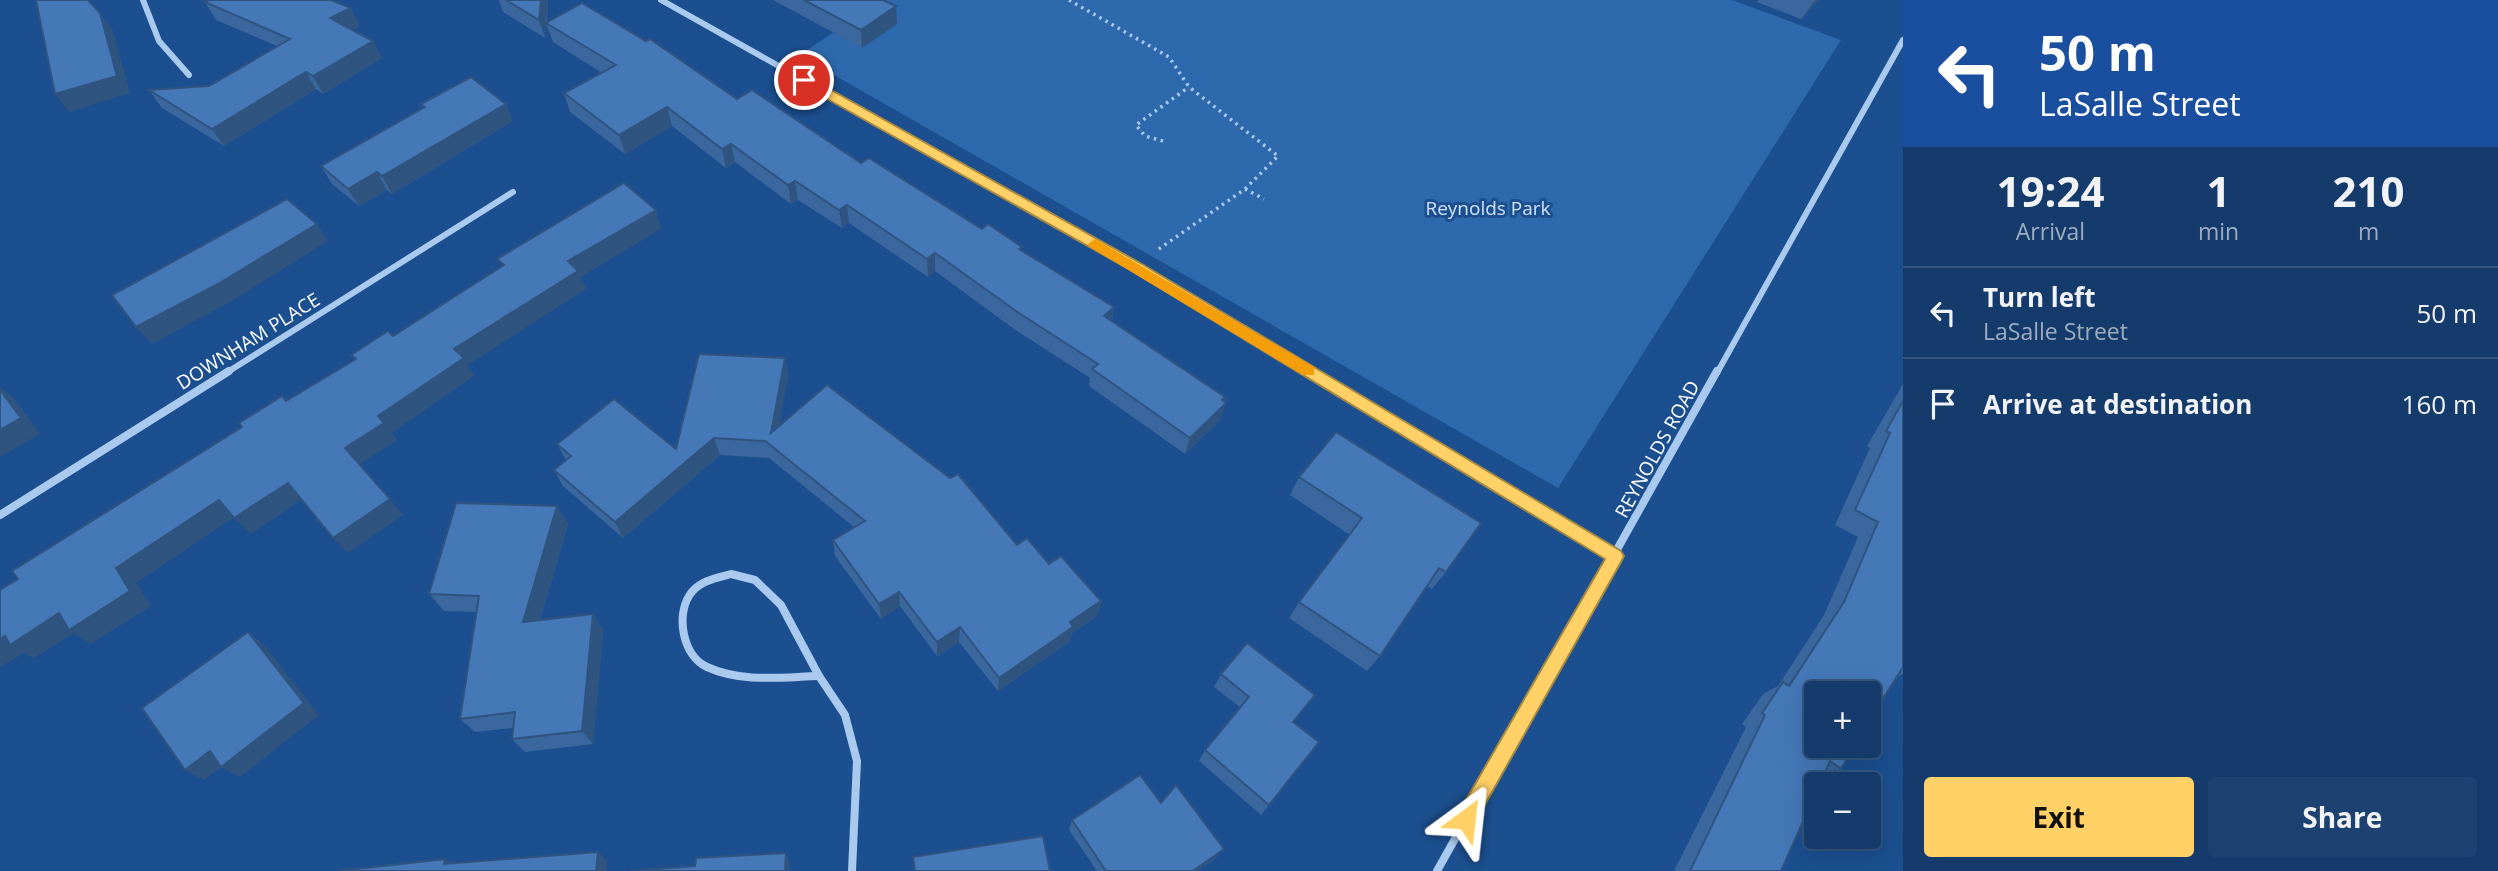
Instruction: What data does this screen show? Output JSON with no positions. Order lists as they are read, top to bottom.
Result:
{
  "streets": {
    "street": ["DOWNHAM PLACE", "REYNOLDS ROAD"]
  },
  "parks": ["Reynolds Park"],
  "page": {
    "turn": ["50 m", "LaSalle Street"],
    "eta": [
      "19:24",
      "Arrival",
      "1",
      "min",
      "210",
      "m"
    ],
    "list": [
      {
        "name": "Turn left",
        "note": "LaSalle Street",
        "value": "50 m"
      },
      {
        "name": "Arrive at destination",
        "value": "160 m"
      }
    ],
    "map_buttons": ["+", "−"],
    "buttons": ["Exit", "Share"]
  }
}
